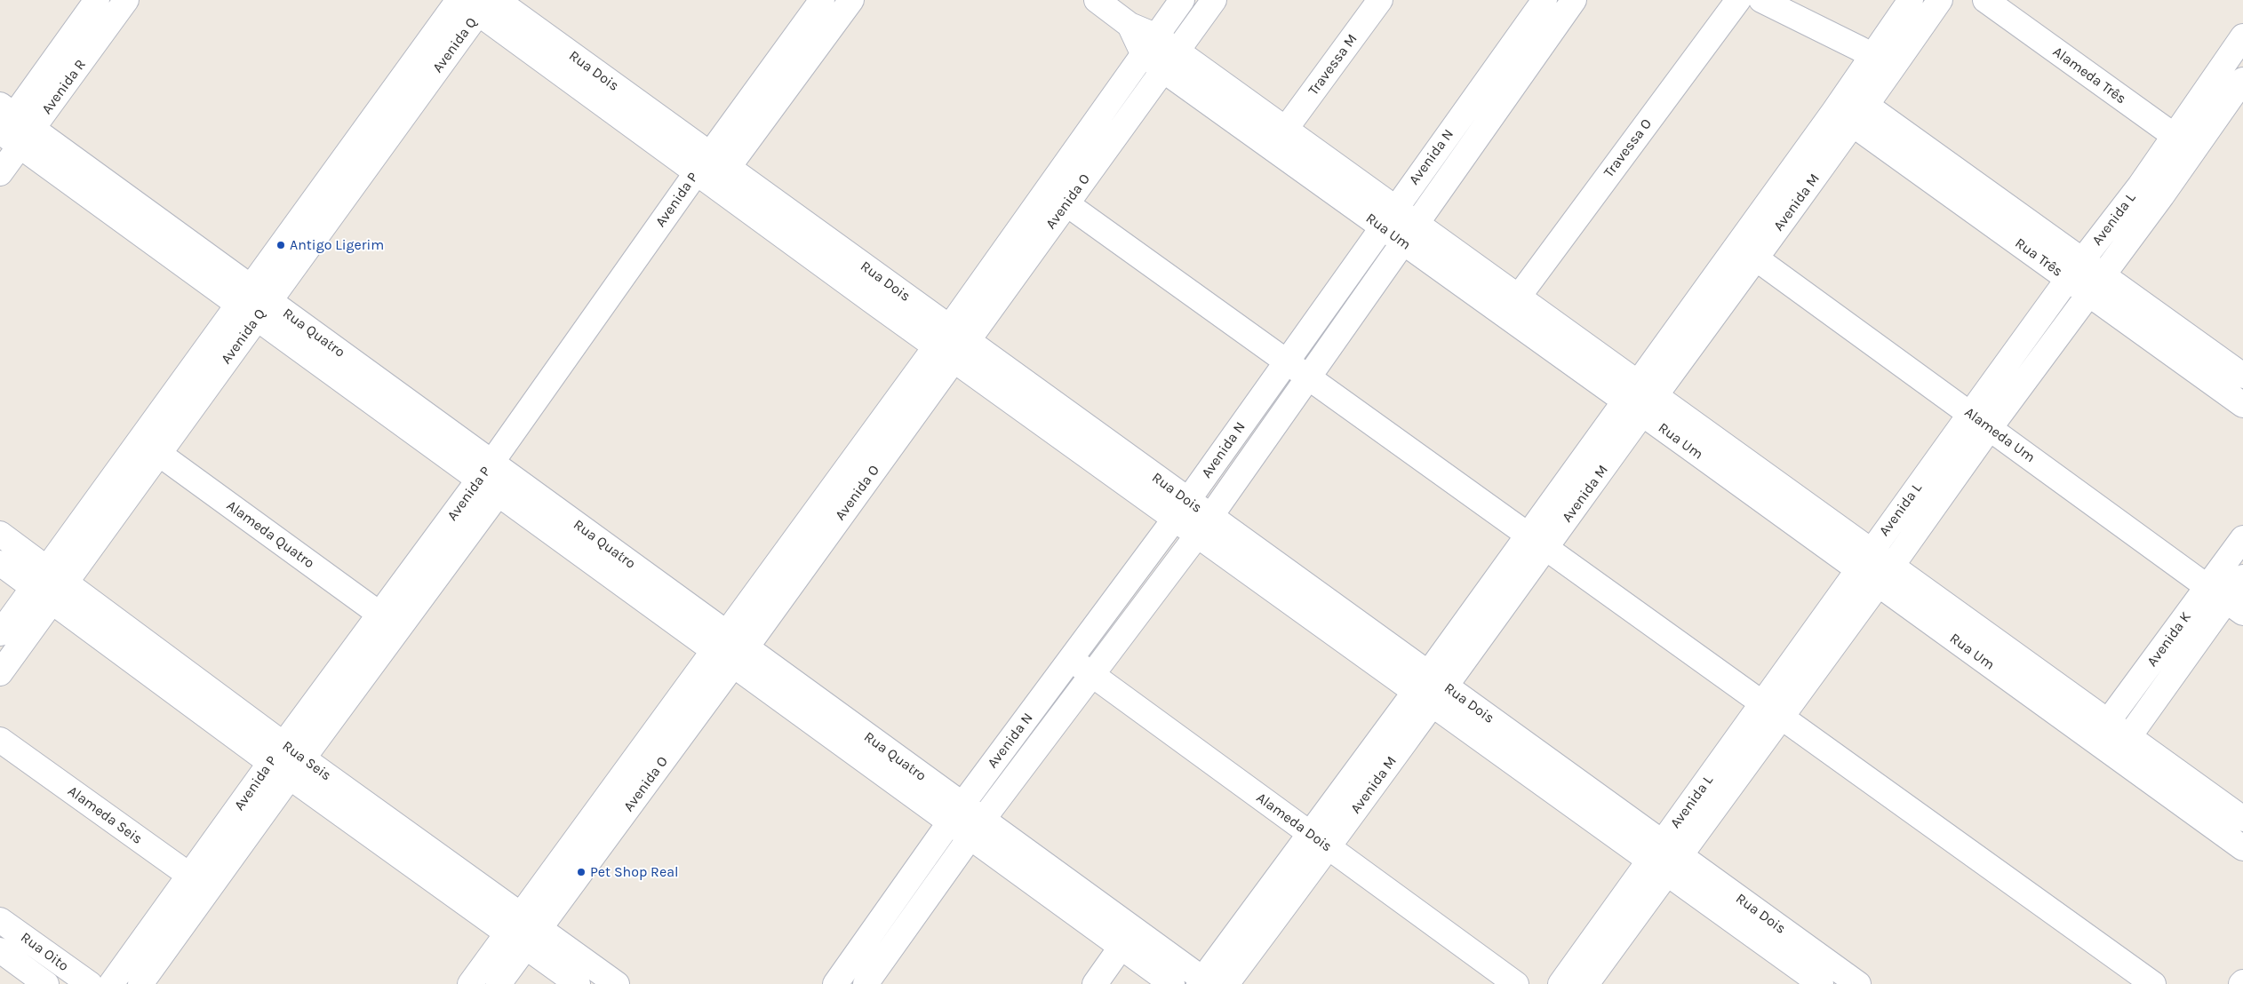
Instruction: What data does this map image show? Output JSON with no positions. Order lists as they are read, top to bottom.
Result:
{
  "streets": {
    "street": [
      "Avenida Q",
      "Travessa M",
      "Rua Dois",
      "Alameda Três",
      "Avenida R",
      "Travessa O",
      "Avenida N",
      "Avenida P",
      "Avenida O",
      "Avenida M",
      "Avenida L",
      "Rua Um",
      "Rua Três",
      "Rua Quatro",
      "Alameda Um",
      "Alameda Quatro",
      "Avenida K",
      "Rua Seis",
      "Alameda Seis",
      "Alameda Dois",
      "Rua Oito"
    ]
  },
  "crossings": [
    ["Avenida Q", "Rua Dois"],
    ["Avenida Q", "Rua Quatro"],
    ["Avenida Q", "Alameda Quatro"],
    ["Avenida Q", "Rua Seis"],
    ["Travessa M", "Rua Um"],
    ["Rua Dois", "Avenida N"],
    ["Rua Dois", "Avenida P"],
    ["Rua Dois", "Avenida O"],
    ["Rua Dois", "Avenida M"],
    ["Rua Dois", "Avenida L"],
    ["Alameda Três", "Avenida L"],
    ["Avenida R", "Rua Quatro"],
    ["Travessa O", "Rua Um"],
    ["Avenida N", "Rua Um"],
    ["Avenida N", "Rua Quatro"],
    ["Avenida N", "Alameda Dois"],
    ["Avenida P", "Rua Quatro"],
    ["Avenida P", "Alameda Quatro"],
    ["Avenida P", "Rua Seis"],
    ["Avenida P", "Alameda Seis"],
    ["Avenida O", "Rua Um"],
    ["Avenida O", "Rua Quatro"],
    ["Avenida O", "Rua Seis"],
    ["Avenida M", "Rua Um"],
    ["Avenida M", "Rua Três"],
    ["Avenida M", "Rua Quatro"],
    ["Avenida M", "Alameda Um"],
    ["Avenida M", "Alameda Dois"],
    ["Avenida L", "Rua Um"],
    ["Avenida L", "Rua Três"],
    ["Avenida L", "Alameda Um"],
    ["Rua Um", "Avenida K"],
    ["Alameda Um", "Avenida K"]
  ],
  "places": ["Antigo Ligerim", "Pet Shop Real"]
}
